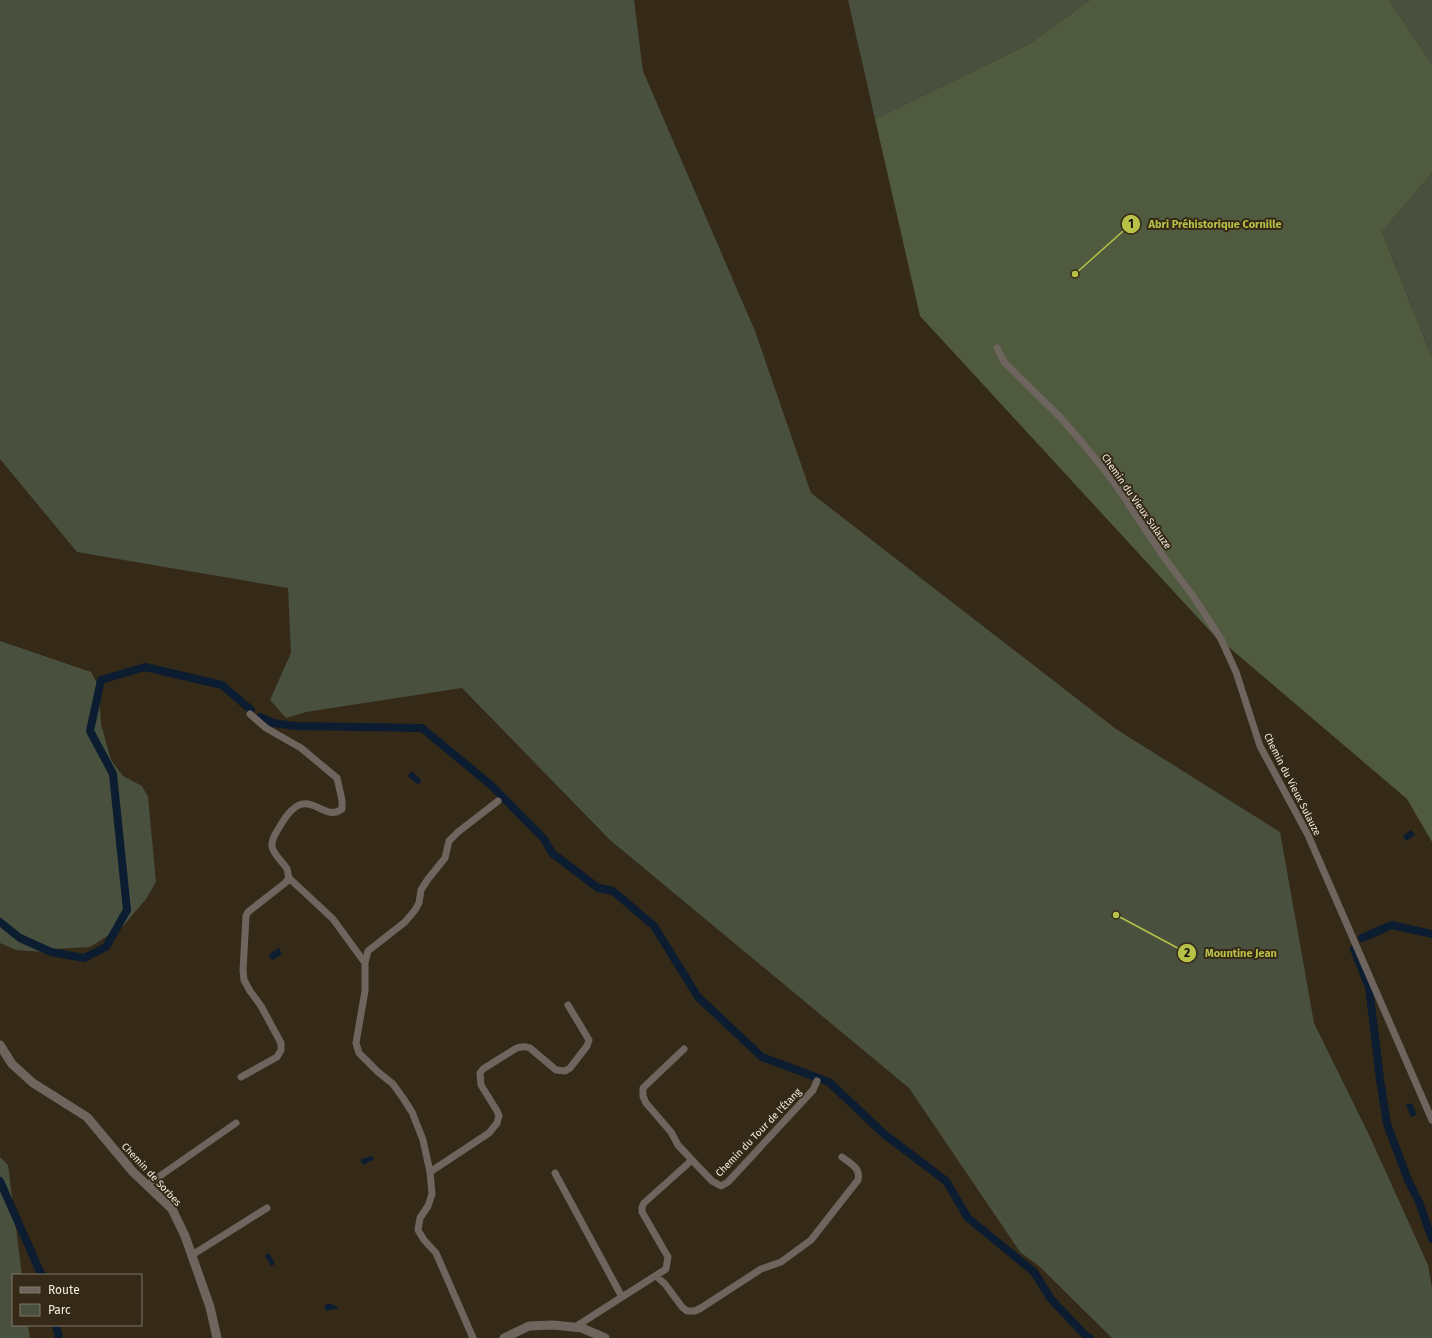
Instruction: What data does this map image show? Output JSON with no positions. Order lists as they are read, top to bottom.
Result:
{
  "streets": {
    "street": ["Chemin du Vieux Sulauze", "Chemin du Tour de l'Étang", "Chemin de Sorbes"]
  },
  "places": ["Abri Préhistorique Cornille", "Mountine Jean"],
  "legend": ["Route", "Parc"]
}
